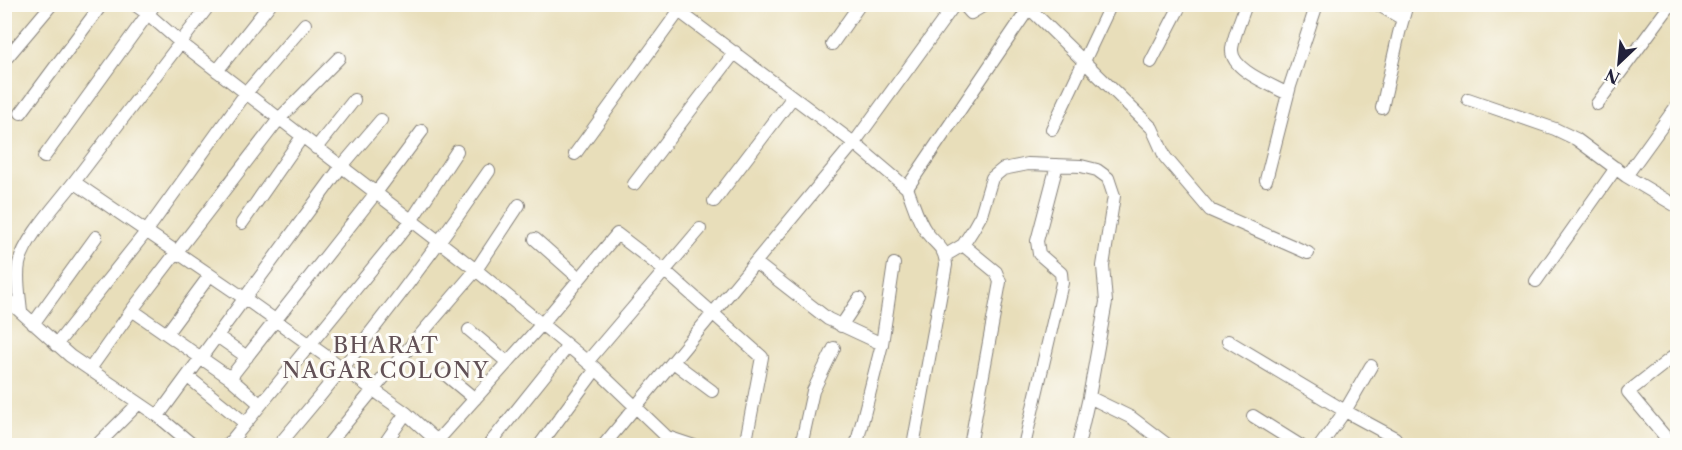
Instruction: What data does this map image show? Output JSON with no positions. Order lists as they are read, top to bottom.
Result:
{
  "districts": ["BHARAT NAGAR COLONY"],
  "north": "bottom left"
}
